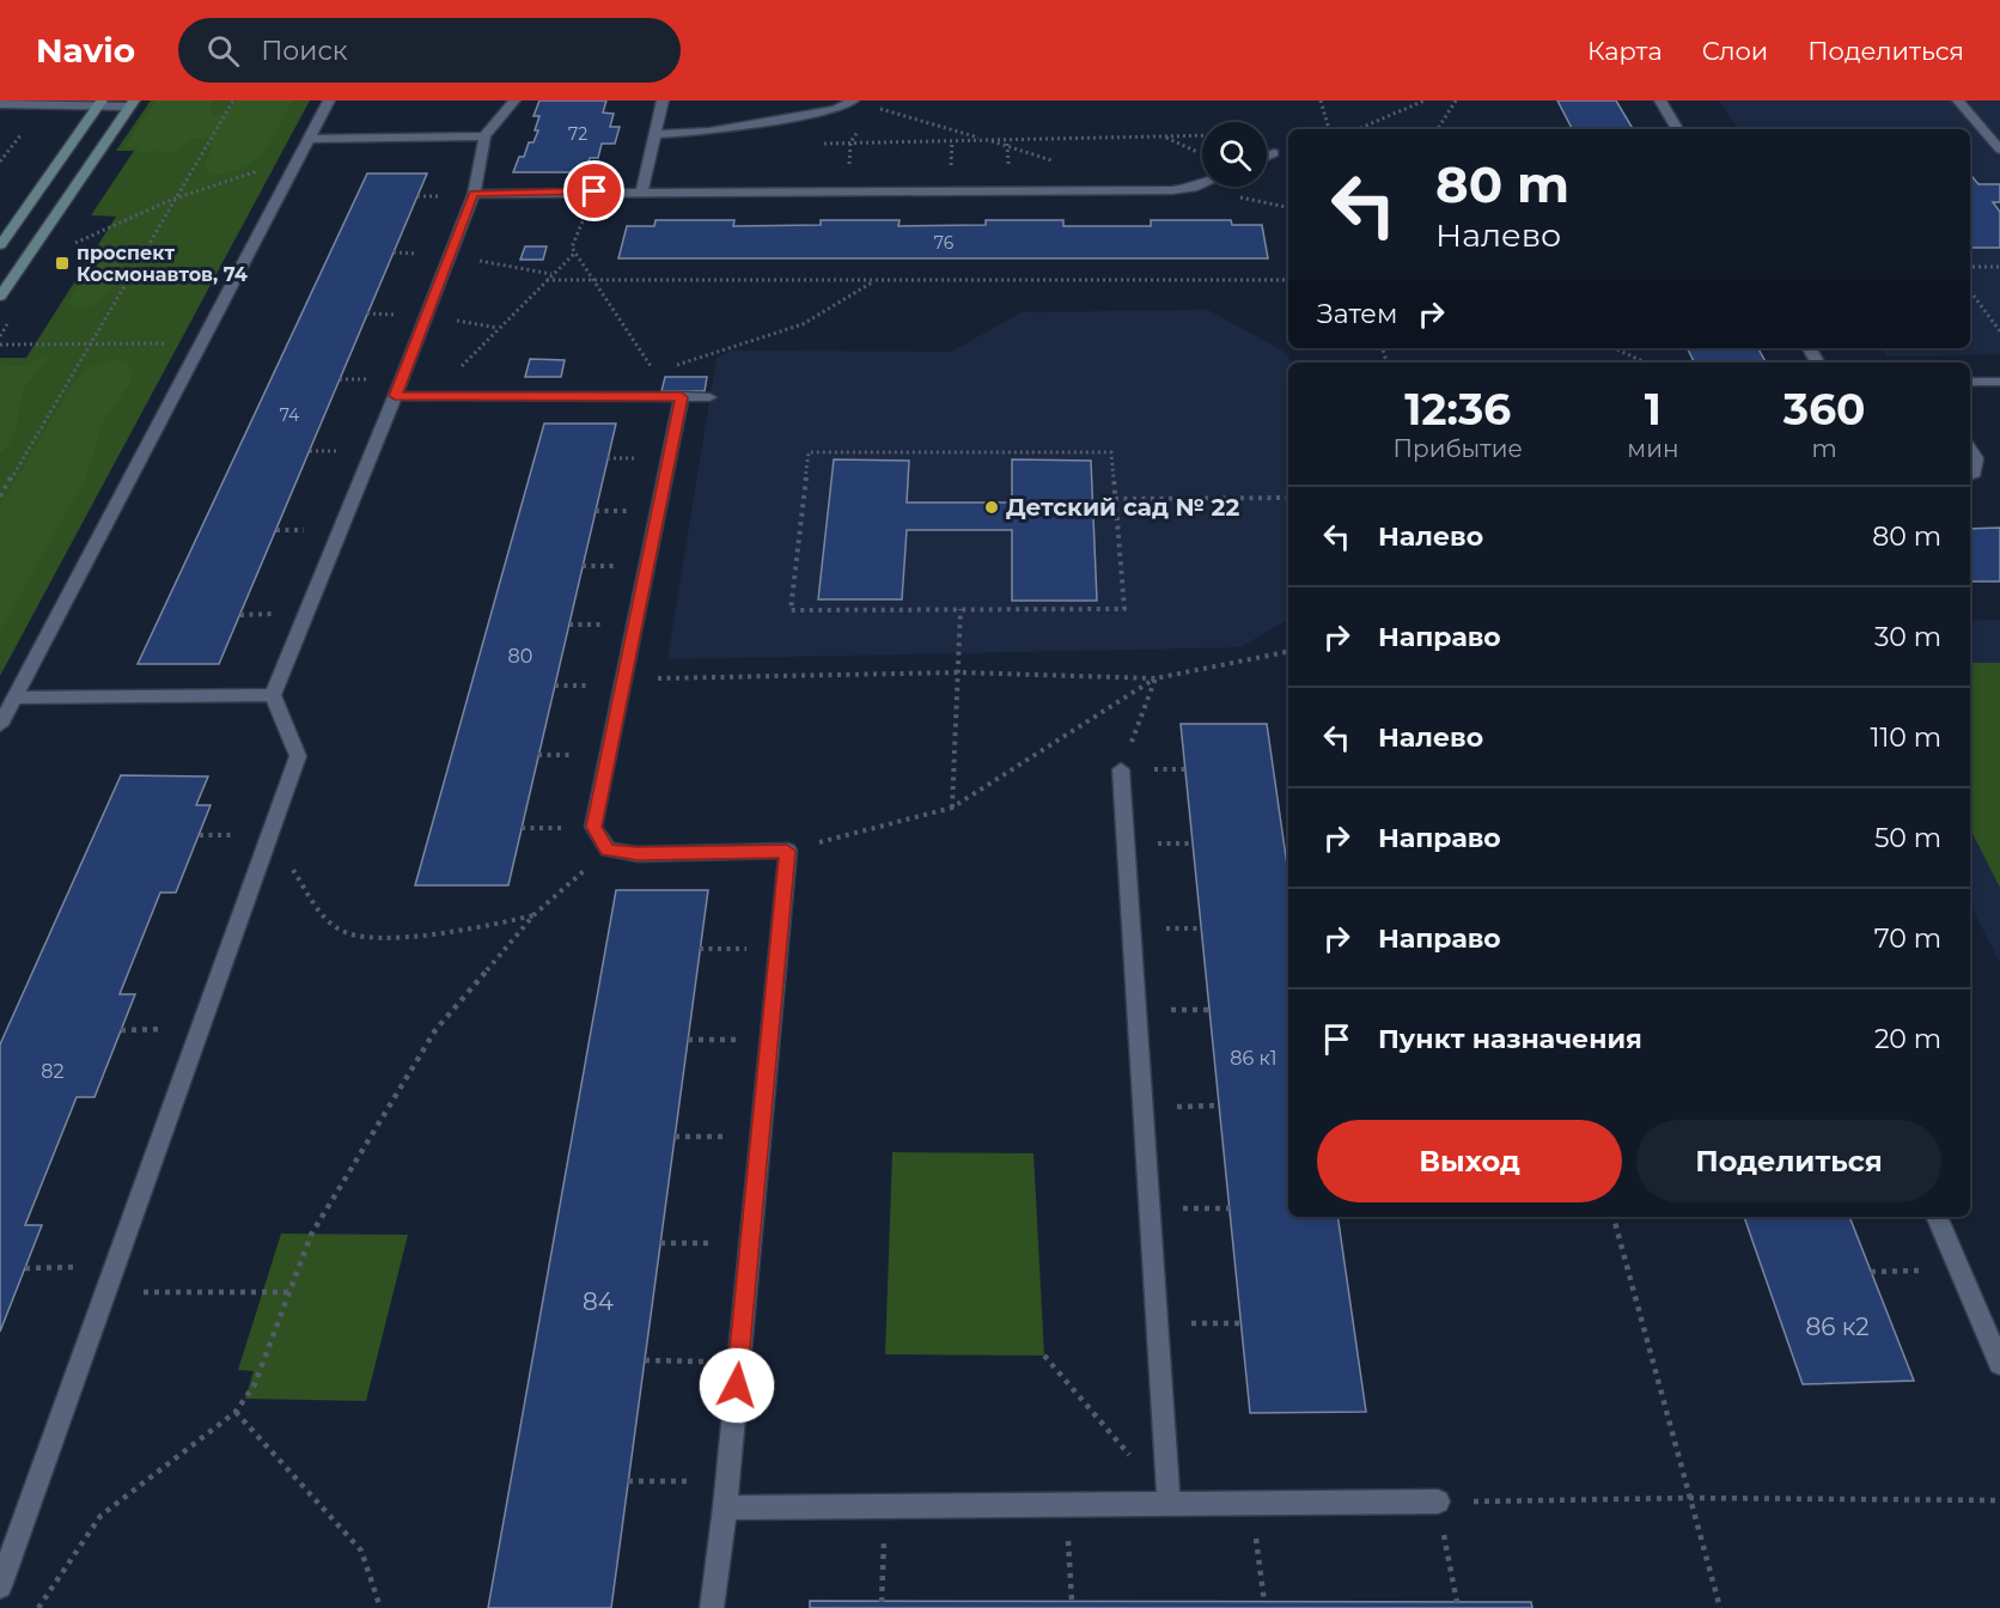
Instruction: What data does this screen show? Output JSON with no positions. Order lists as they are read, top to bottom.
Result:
{
  "places": {
    "transit": ["проспект Космонавтов, 74"],
    "other": ["Детский сад № 22"]
  },
  "house_numbers": [
    "72",
    "76",
    "74",
    "80",
    "86 к1",
    "82",
    "84",
    "86 к2"
  ],
  "page": {
    "header": "Navio",
    "search": "Поиск",
    "nav": ["Карта", "Слои", "Поделиться"],
    "turn": ["80 m", "Налево"],
    "then": "Затем",
    "eta": [
      "12:36",
      "Прибытие",
      "1",
      "мин",
      "360",
      "m"
    ],
    "list": [
      {
        "name": "Налево",
        "value": "80 m"
      },
      {
        "name": "Направо",
        "value": "30 m"
      },
      {
        "name": "Налево",
        "value": "110 m"
      },
      {
        "name": "Направо",
        "value": "50 m"
      },
      {
        "name": "Направо",
        "value": "70 m"
      },
      {
        "name": "Пункт назначения",
        "value": "20 m"
      }
    ],
    "buttons": ["Выход", "Поделиться"]
  }
}
